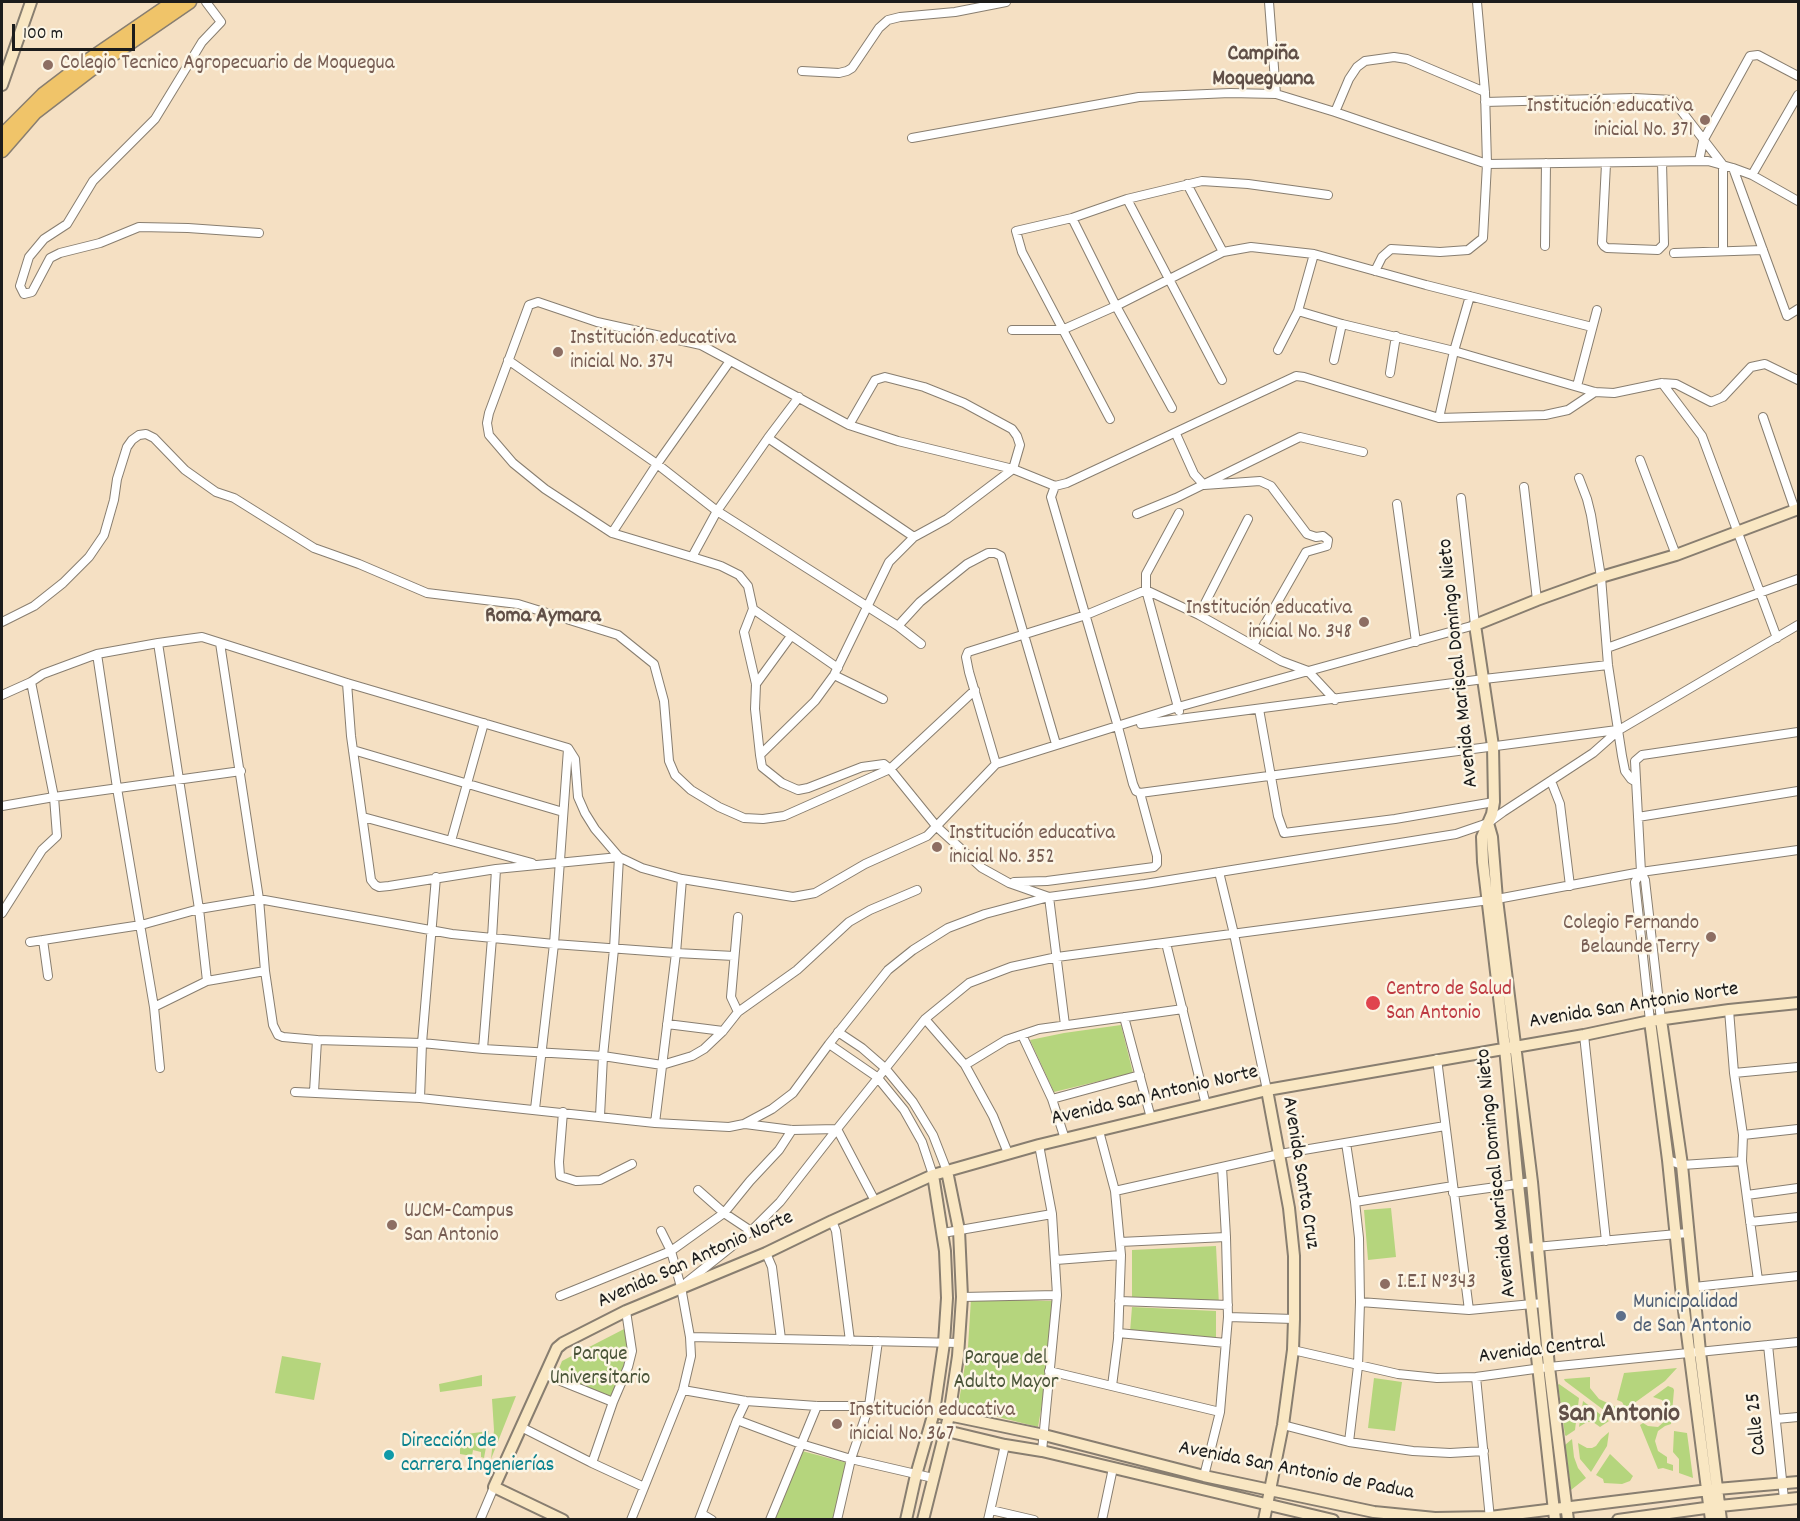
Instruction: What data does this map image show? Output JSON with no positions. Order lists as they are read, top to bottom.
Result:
{
  "streets": {
    "street": [
      "Avenida Mariscal Domingo Nieto",
      "Avenida San Antonio Norte",
      "Avenida Santa Cruz",
      "Avenida Central",
      "Calle 25",
      "Avenida San Antonio de Padua"
    ]
  },
  "crossings": [
    ["Avenida Mariscal Domingo Nieto", "Avenida San Antonio Norte"],
    ["Avenida Mariscal Domingo Nieto", "Avenida Central"],
    ["Avenida Mariscal Domingo Nieto", "Avenida San Antonio de Padua"],
    ["Avenida San Antonio Norte", "Avenida Santa Cruz"],
    ["Avenida Santa Cruz", "Avenida Central"],
    ["Avenida Santa Cruz", "Avenida San Antonio de Padua"],
    ["Avenida Central", "Calle 25"],
    ["Calle 25", "Avenida San Antonio de Padua"]
  ],
  "districts": ["Campiña Moqueguana", "Roma Aymara", "San Antonio"],
  "parks": ["Parque Universitario", "Parque del Adulto Mayor"],
  "places": [
    "Colegio Tecnico Agropecuario de Moquegua",
    "Institución educativa inicial No. 371",
    "Institución educativa inicial No. 374",
    "Institución educativa inicial No. 348",
    "Institución educativa inicial No. 352",
    "Colegio Fernando Belaunde Terry",
    "Centro de Salud San Antonio",
    "UJCM-Campus San Antonio",
    "I.E.I N°343",
    "Municipalidad de San Antonio",
    "Institución educativa inicial No. 367",
    "Dirección de carrera Ingenierías"
  ],
  "scale_bar": "100 m"
}
